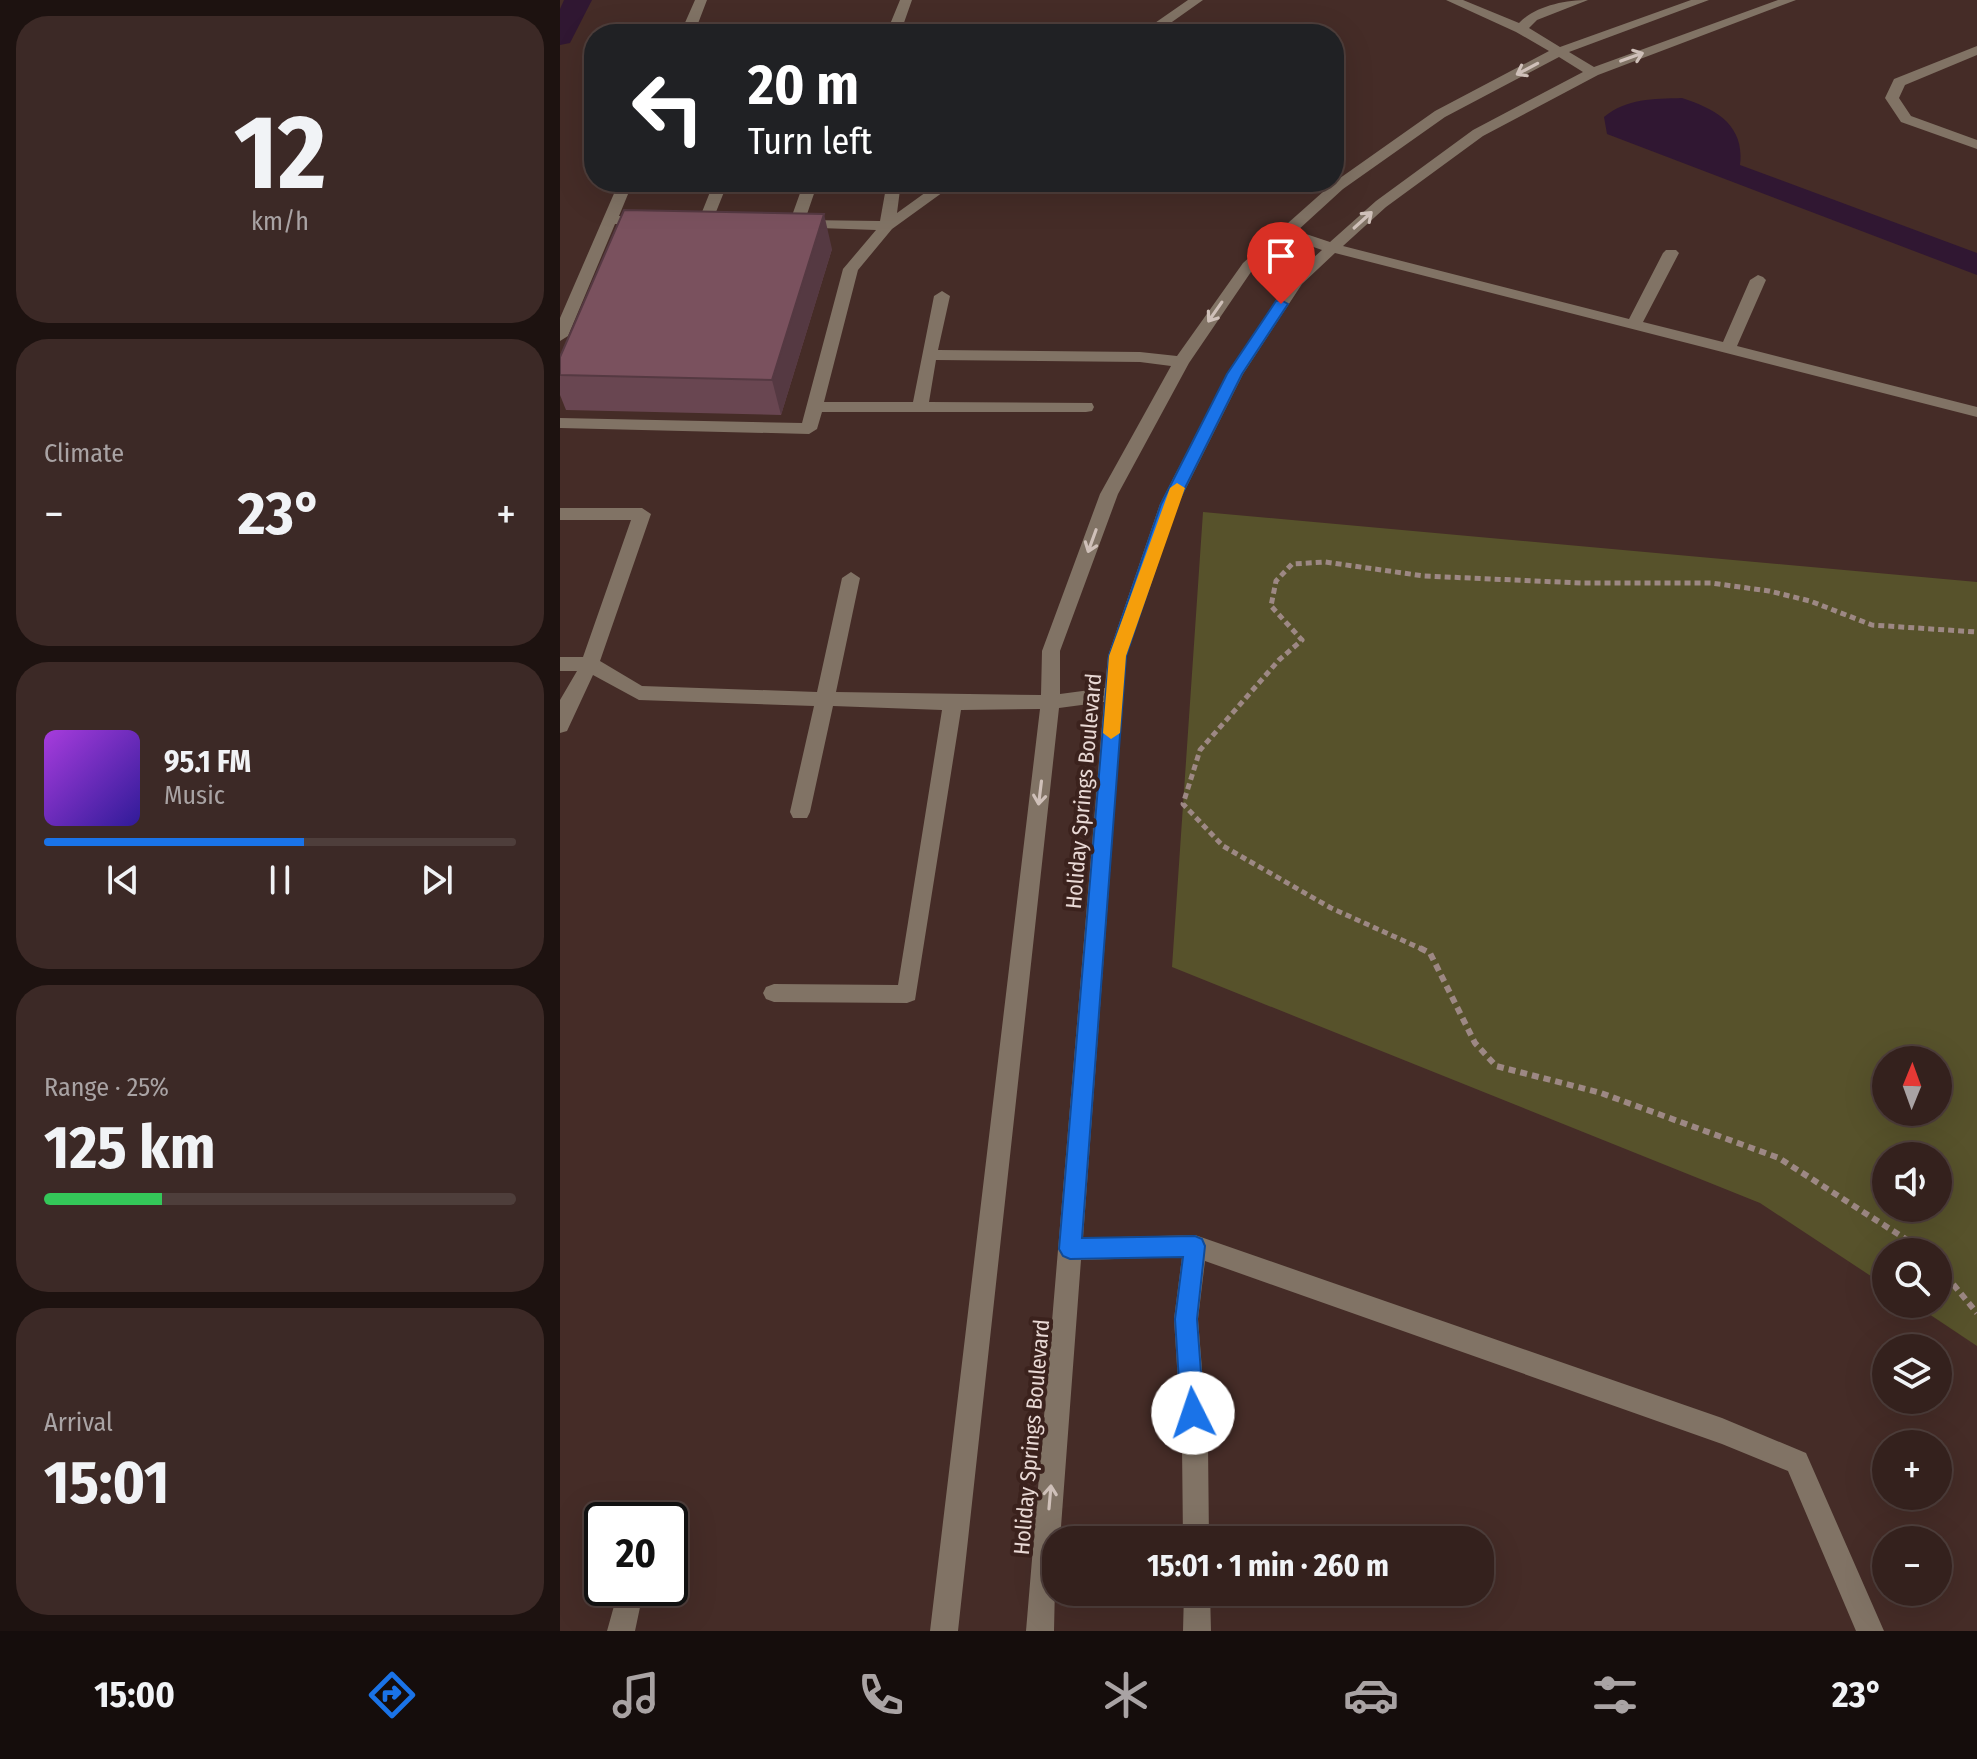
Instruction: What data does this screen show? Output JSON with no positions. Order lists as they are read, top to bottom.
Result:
{
  "streets": {
    "street": ["Holiday Springs Boulevard"]
  },
  "north": "top",
  "page": {
    "tile": [
      ["12", "km/h"],
      "Climate",
      ["Range · 25%", "125 km"],
      ["Arrival", "15:01"]
    ],
    "turn": ["20 m", "Turn left"],
    "heat": ["−", "23°", "+"],
    "song": ["95.1 FM", "Music"],
    "map_buttons": ["+", "−"],
    "limit": "20",
    "trip": "15:01 · 1 min · 260 m",
    "tabs": ["15:00", "23°"]
  }
}
